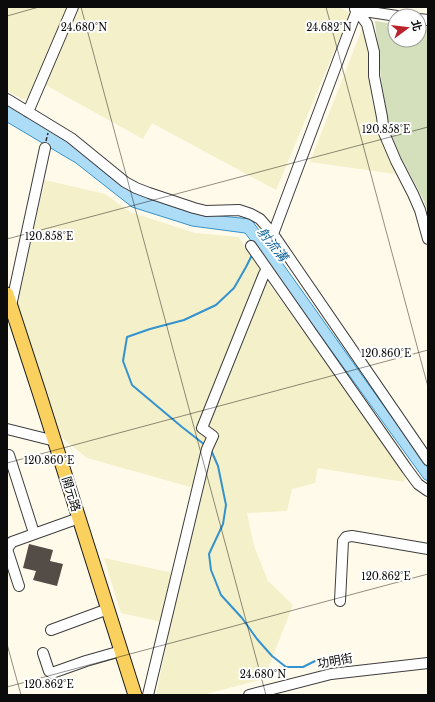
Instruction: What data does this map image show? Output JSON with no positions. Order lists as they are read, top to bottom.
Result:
{
  "streets": {
    "main road": ["開元路"],
    "street": ["功明街"]
  },
  "water": ["射流溝"],
  "north": "right",
  "coordinates": [
    "24.680°N",
    "24.682°N",
    "120.858°E",
    "120.860°E",
    "120.862°E"
  ]
}
